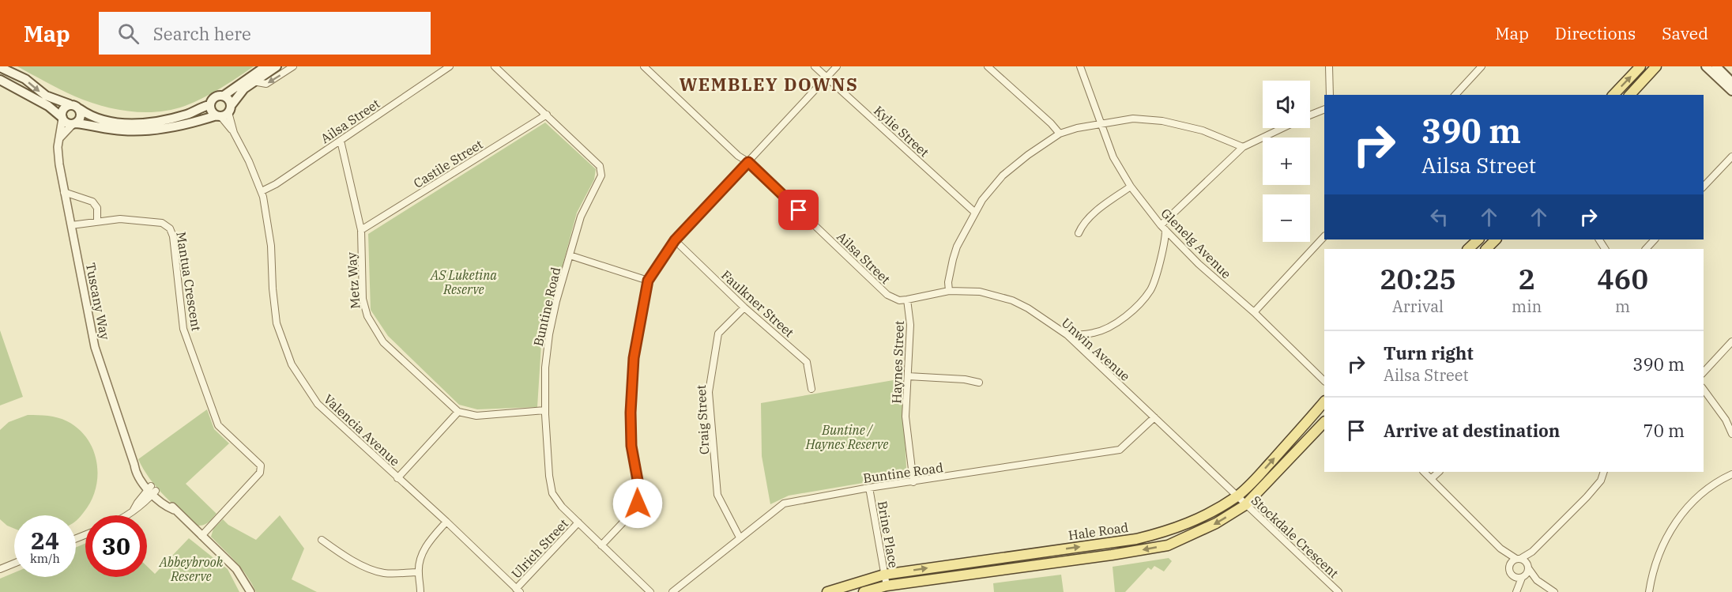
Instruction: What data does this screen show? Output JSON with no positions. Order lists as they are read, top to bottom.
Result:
{
  "streets": {
    "main road": ["Hale Road"],
    "street": [
      "Ailsa Street",
      "Kylie Street",
      "Castile Street",
      "Glenelg Avenue",
      "Metz Way",
      "Mantua Crescent",
      "Tuscany Way",
      "Faulkner Street",
      "Buntine Road",
      "Unwin Avenue",
      "Haynes Street",
      "Craig Street",
      "Valencia Avenue",
      "Brine Place",
      "Stockdale Crescent",
      "Ulrich Street"
    ]
  },
  "crossings": [
    ["Ailsa Street", "Metz Way"],
    ["Ailsa Street", "Unwin Avenue"],
    ["Ailsa Street", "Haynes Street"],
    ["Ailsa Street", "Valencia Avenue"],
    ["Castile Street", "Metz Way"],
    ["Castile Street", "Buntine Road"],
    ["Mantua Crescent", "Tuscany Way"],
    ["Faulkner Street", "Craig Street"],
    ["Buntine Road", "Unwin Avenue"],
    ["Buntine Road", "Haynes Street"],
    ["Buntine Road", "Craig Street"],
    ["Buntine Road", "Brine Place"],
    ["Buntine Road", "Ulrich Street"],
    ["Unwin Avenue", "Haynes Street"],
    ["Unwin Avenue", "Hale Road"],
    ["Unwin Avenue", "Stockdale Crescent"],
    ["Valencia Avenue", "Ulrich Street"],
    ["Hale Road", "Brine Place"],
    ["Hale Road", "Stockdale Crescent"]
  ],
  "districts": ["WEMBLEY DOWNS"],
  "parks": ["AS Luketina Reserve", "Buntine / Haynes Reserve", "Abbeybrook Reserve"],
  "page": {
    "header": "Map",
    "search": "Search here",
    "nav": ["Map", "Directions", "Saved"],
    "map_buttons": ["+", "−"],
    "turn": ["390 m", "Ailsa Street"],
    "eta": [
      "20:25",
      "Arrival",
      "2",
      "min",
      "460",
      "m"
    ],
    "list": [
      {
        "name": "Turn right",
        "note": "Ailsa Street",
        "value": "390 m"
      },
      {
        "name": "Arrive at destination",
        "value": "70 m"
      }
    ],
    "speed": "24 km/h",
    "limit": "30"
  }
}
